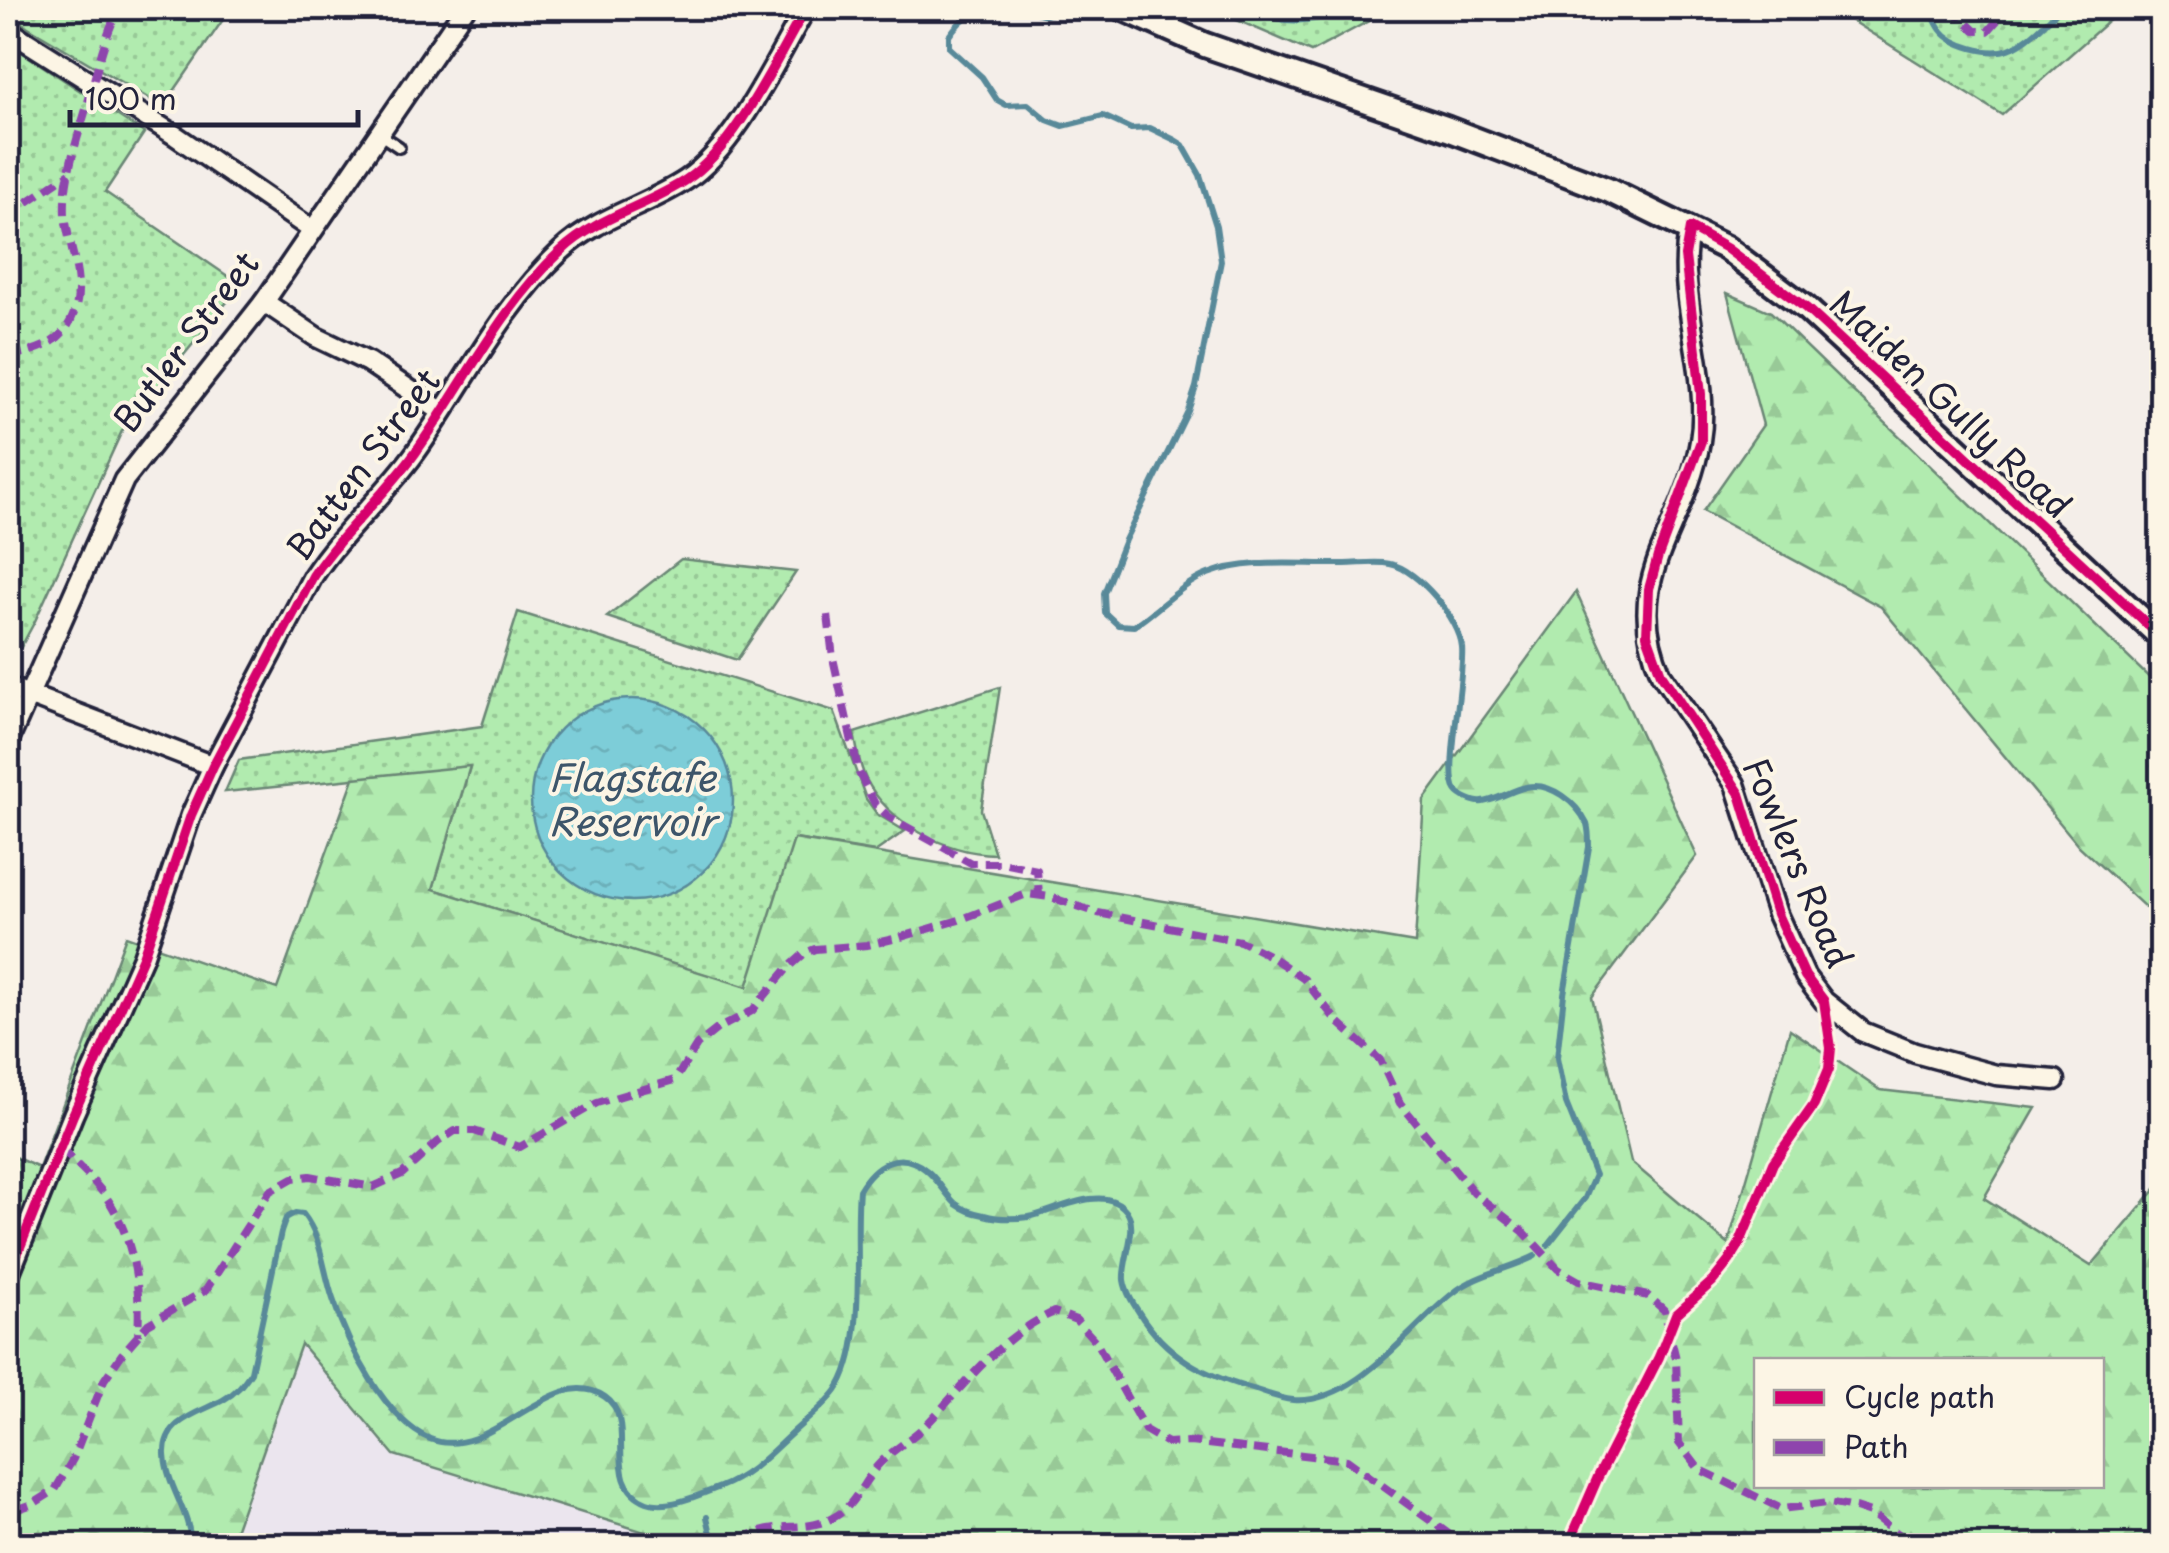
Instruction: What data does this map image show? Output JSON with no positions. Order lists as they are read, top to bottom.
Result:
{
  "streets": {
    "street": [
      "Butler Street",
      "Maiden Gully Road",
      "Batten Street",
      "Fowlers Road"
    ]
  },
  "crossings": [
    ["Maiden Gully Road", "Fowlers Road"]
  ],
  "water": ["Flagstafe Reservoir"],
  "legend": ["Cycle path", "Path"],
  "scale_bar": "100 m"
}
